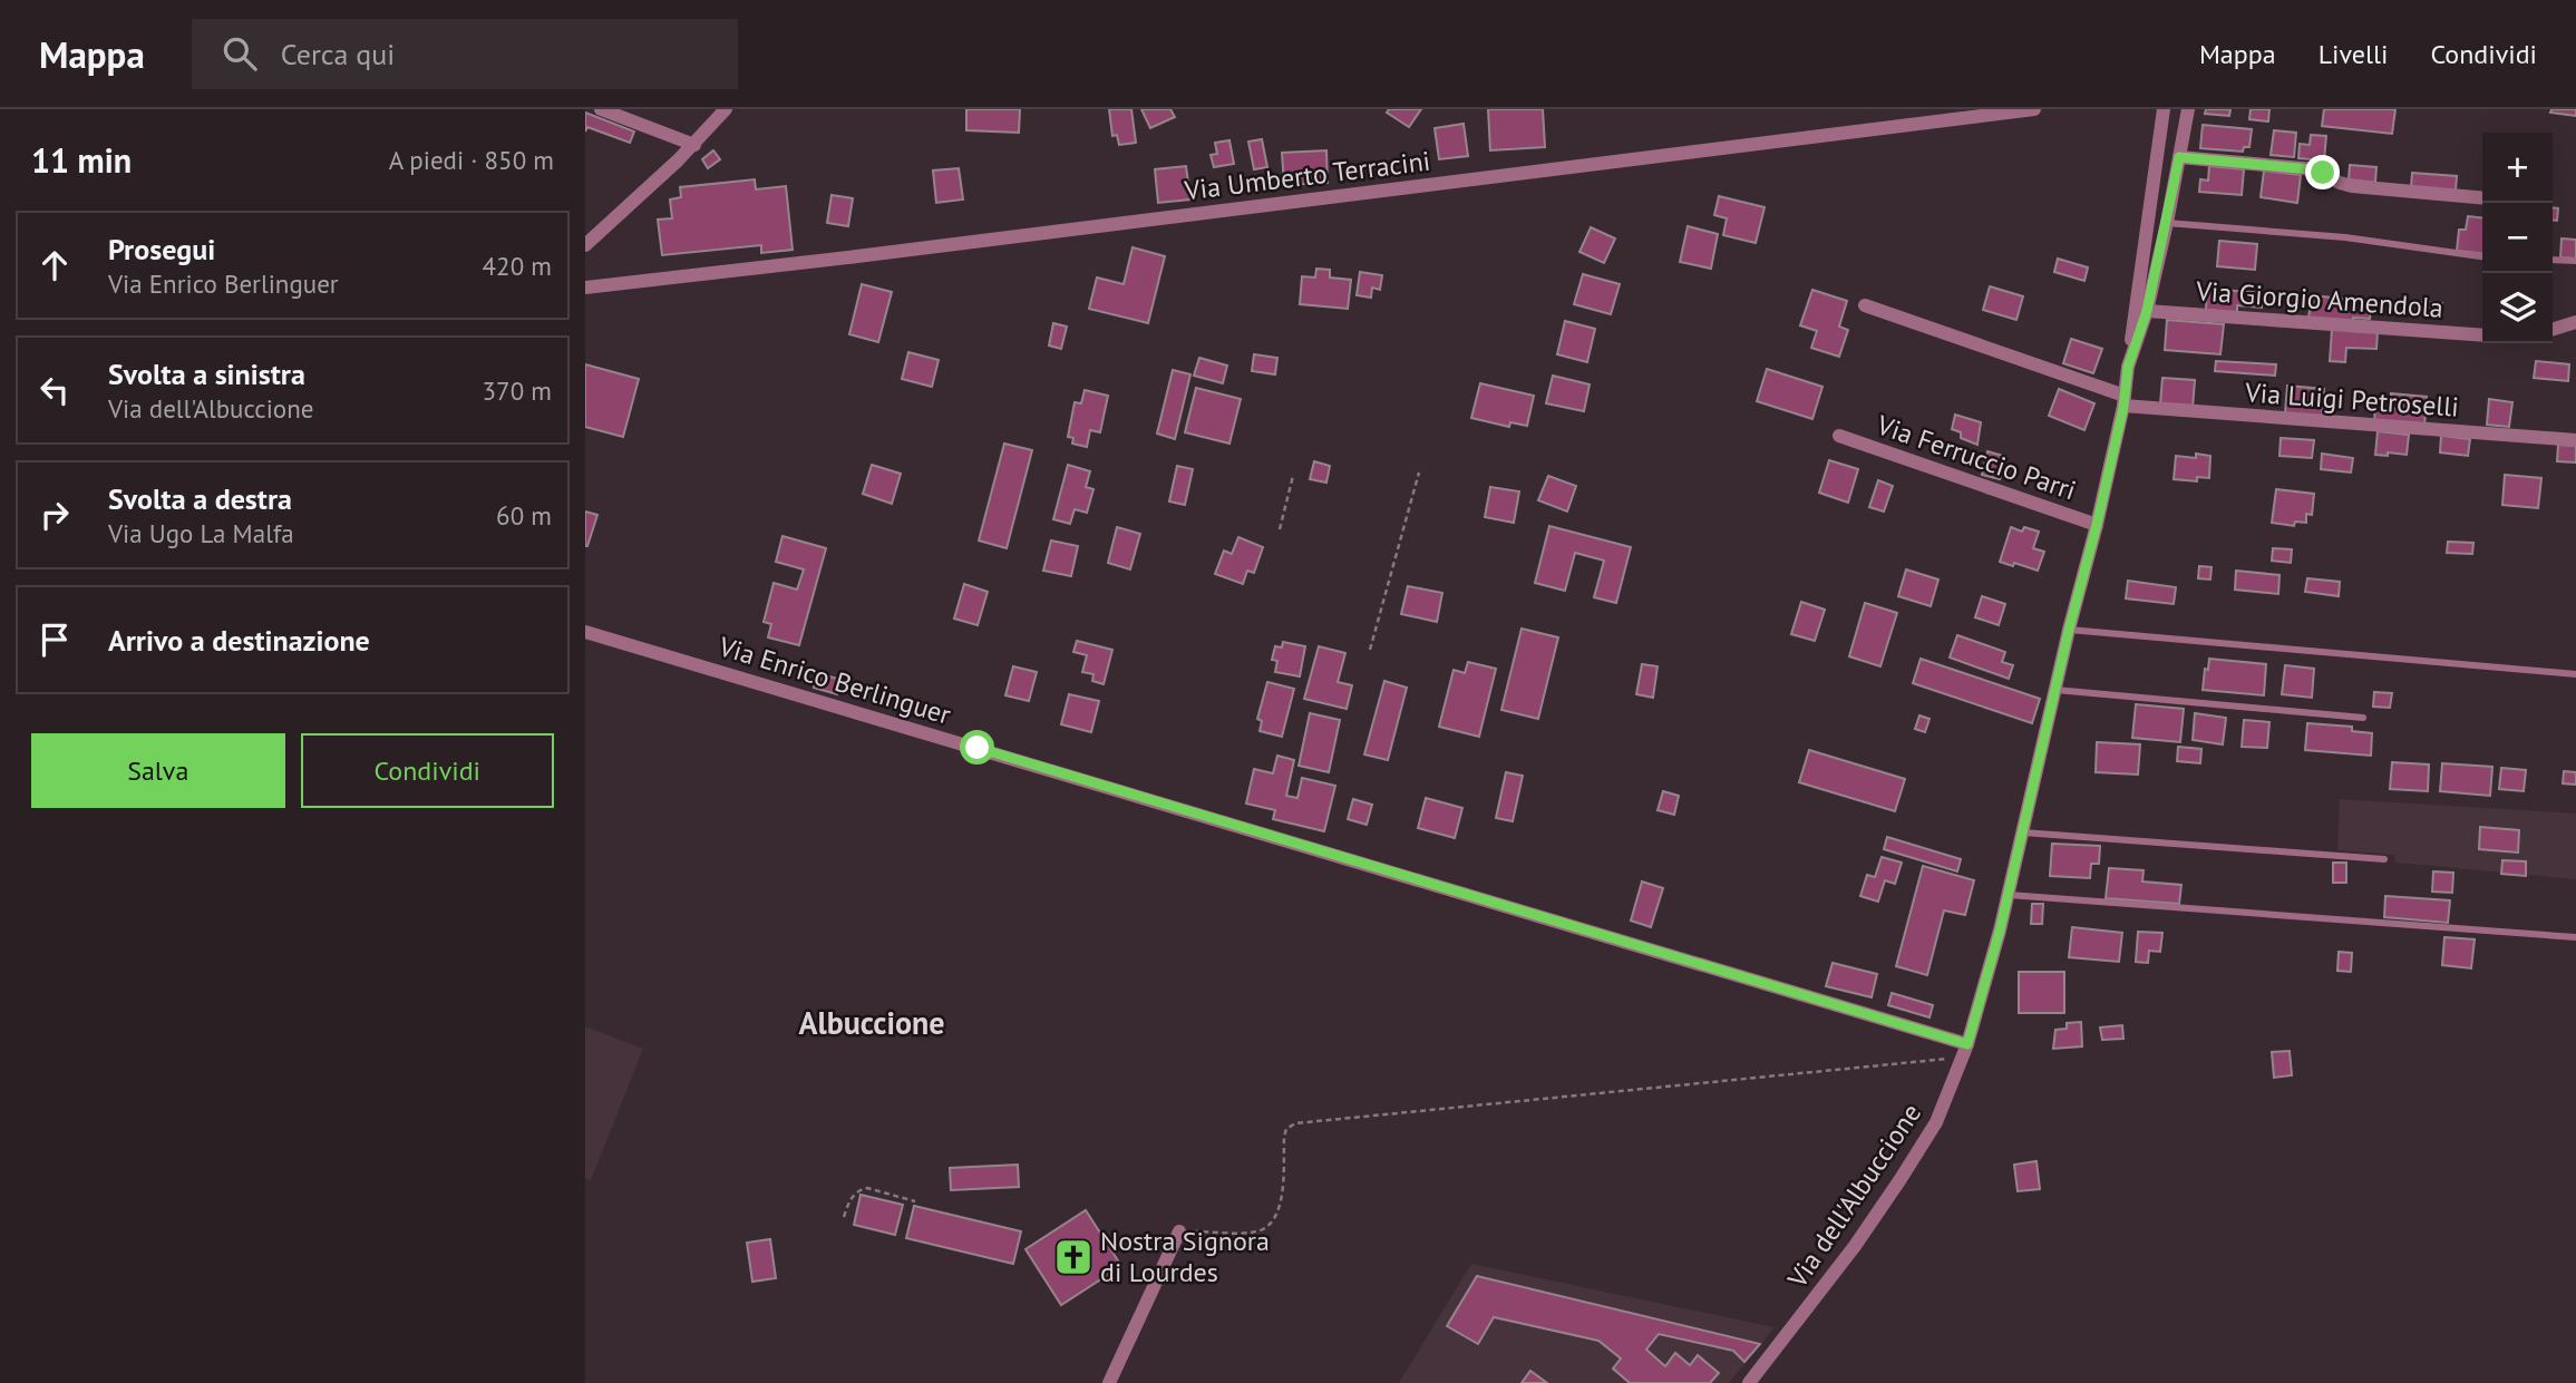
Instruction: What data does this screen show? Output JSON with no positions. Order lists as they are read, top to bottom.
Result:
{
  "streets": {
    "street": [
      "Via Umberto Terracini",
      "Via Giorgio Amendola",
      "Via Luigi Petroselli",
      "Via Ferruccio Parri",
      "Via Enrico Berlinguer",
      "Via dell'Albuccione"
    ]
  },
  "crossings": [
    ["Via Giorgio Amendola", "Via dell'Albuccione"],
    ["Via Luigi Petroselli", "Via dell'Albuccione"],
    ["Via Ferruccio Parri", "Via dell'Albuccione"],
    ["Via Enrico Berlinguer", "Via dell'Albuccione"]
  ],
  "districts": ["Albuccione"],
  "places": {
    "church": ["Nostra Signora di Lourdes"]
  },
  "page": {
    "header": "Mappa",
    "search": "Cerca qui",
    "nav": ["Mappa", "Livelli", "Condividi"],
    "heading": ["11 min", "A piedi · 850 m"],
    "map_buttons": ["+", "−"],
    "list": [
      ["Prosegui", "Via Enrico Berlinguer", "420 m"],
      ["Svolta a sinistra", "Via dell'Albuccione", "370 m"],
      ["Svolta a destra", "Via Ugo La Malfa", "60 m"],
      "Arrivo a destinazione"
    ],
    "buttons": ["Salva", "Condividi"]
  }
}
